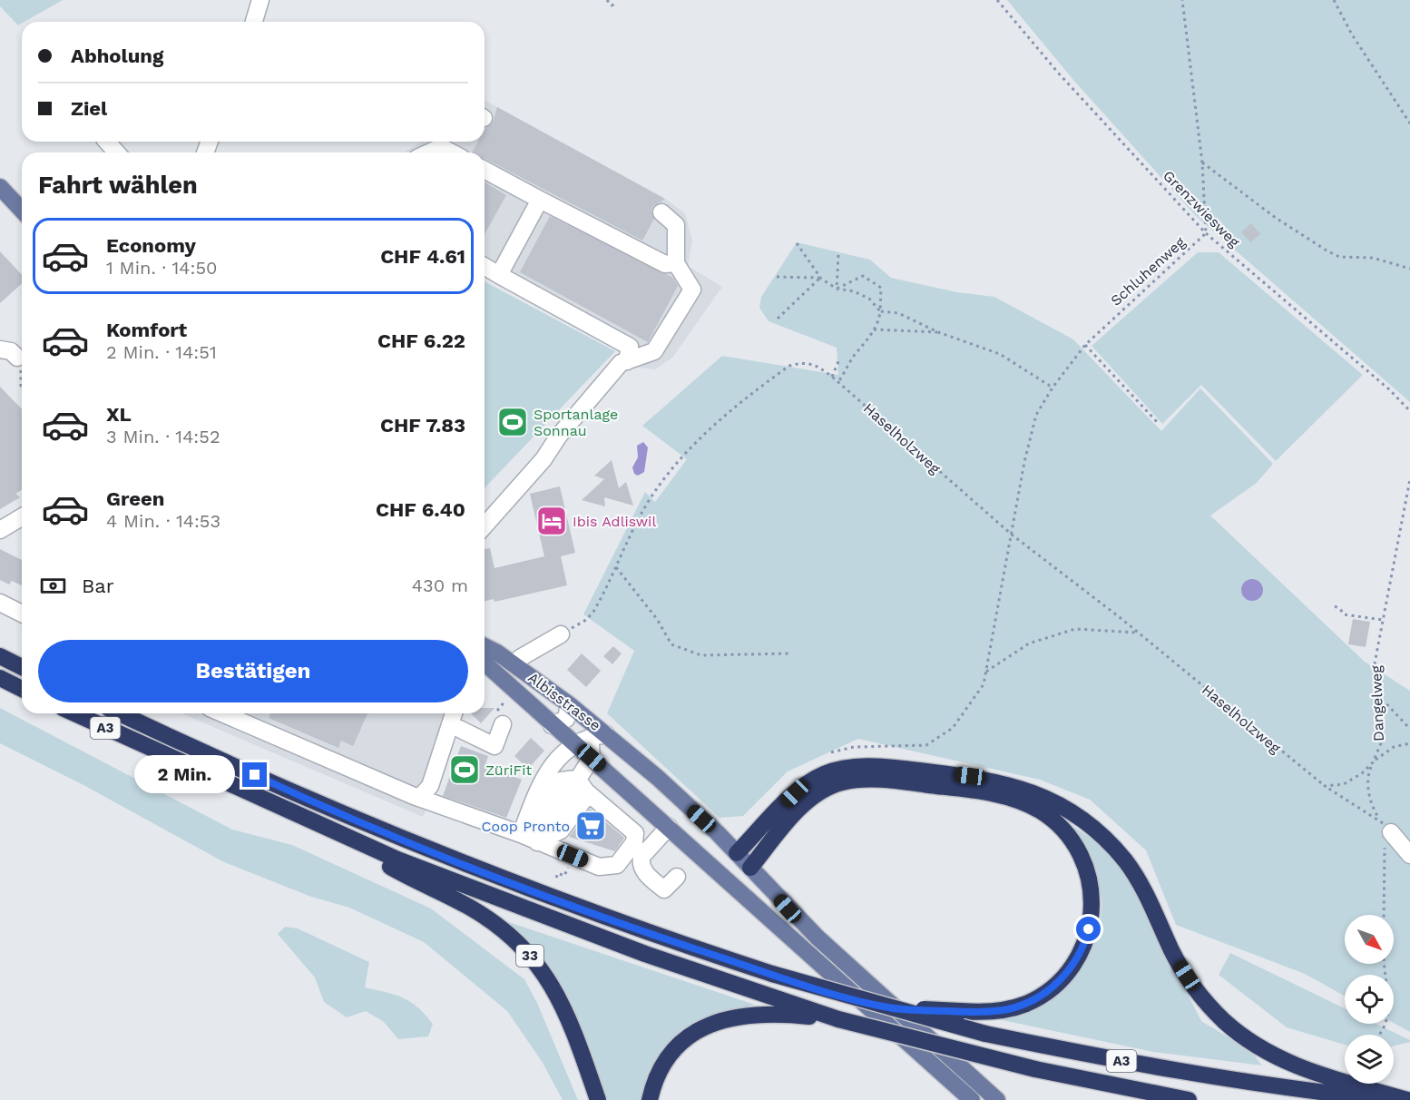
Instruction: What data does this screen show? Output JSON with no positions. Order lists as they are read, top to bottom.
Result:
{
  "streets": {
    "highway": ["A3", "33"],
    "main road": ["Albisstrasse"],
    "path": [
      "Grenzwiesweg",
      "Schluhenweg",
      "Haselholzweg",
      "Dangelweg"
    ]
  },
  "crossings": [
    ["Grenzwiesweg", "Schluhenweg"],
    ["Schluhenweg", "Haselholzweg"],
    ["Haselholzweg", "Dangelweg"],
    ["A3", "33"]
  ],
  "places": {
    "sports": ["Sportanlage Sonnau", "ZüriFit"],
    "hotel": ["Ibis Adliswil"],
    "supermarket": ["Coop Pronto"]
  },
  "north": "bottom right",
  "page": {
    "banner": ["Abholung", "Ziel"],
    "heading": "Fahrt wählen",
    "list": [
      {
        "name": "Economy",
        "note": "1 Min. · 14:50",
        "value": "CHF 4.61"
      },
      {
        "name": "Komfort",
        "note": "2 Min. · 14:51",
        "value": "CHF 6.22"
      },
      {
        "name": "XL",
        "note": "3 Min. · 14:52",
        "value": "CHF 7.83"
      },
      {
        "name": "Green",
        "note": "4 Min. · 14:53",
        "value": "CHF 6.40"
      }
    ],
    "pay": ["Bar", "430 m"],
    "buttons": "Bestätigen",
    "bubble": "2 Min."
  }
}
